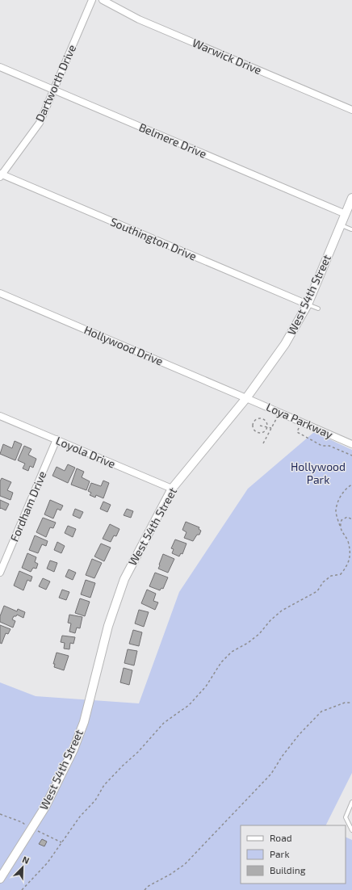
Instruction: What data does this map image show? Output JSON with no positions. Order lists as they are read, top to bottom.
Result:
{
  "streets": {
    "street": [
      "Warwick Drive",
      "Dartworth Drive",
      "Belmere Drive",
      "Southington Drive",
      "West 54th Street",
      "Hollywood Drive",
      "Loya Parkway",
      "Loyola Drive",
      "Fordham Drive"
    ]
  },
  "crossings": [
    ["Dartworth Drive", "Belmere Drive"],
    ["Dartworth Drive", "Southington Drive"],
    ["Belmere Drive", "West 54th Street"],
    ["Southington Drive", "West 54th Street"],
    ["West 54th Street", "Hollywood Drive"],
    ["West 54th Street", "Loya Parkway"],
    ["West 54th Street", "Loyola Drive"],
    ["Hollywood Drive", "Loya Parkway"],
    ["Loyola Drive", "Fordham Drive"]
  ],
  "parks": ["Hollywood Park"],
  "legend": ["Road", "Park", "Building"],
  "north": "top right"
}
